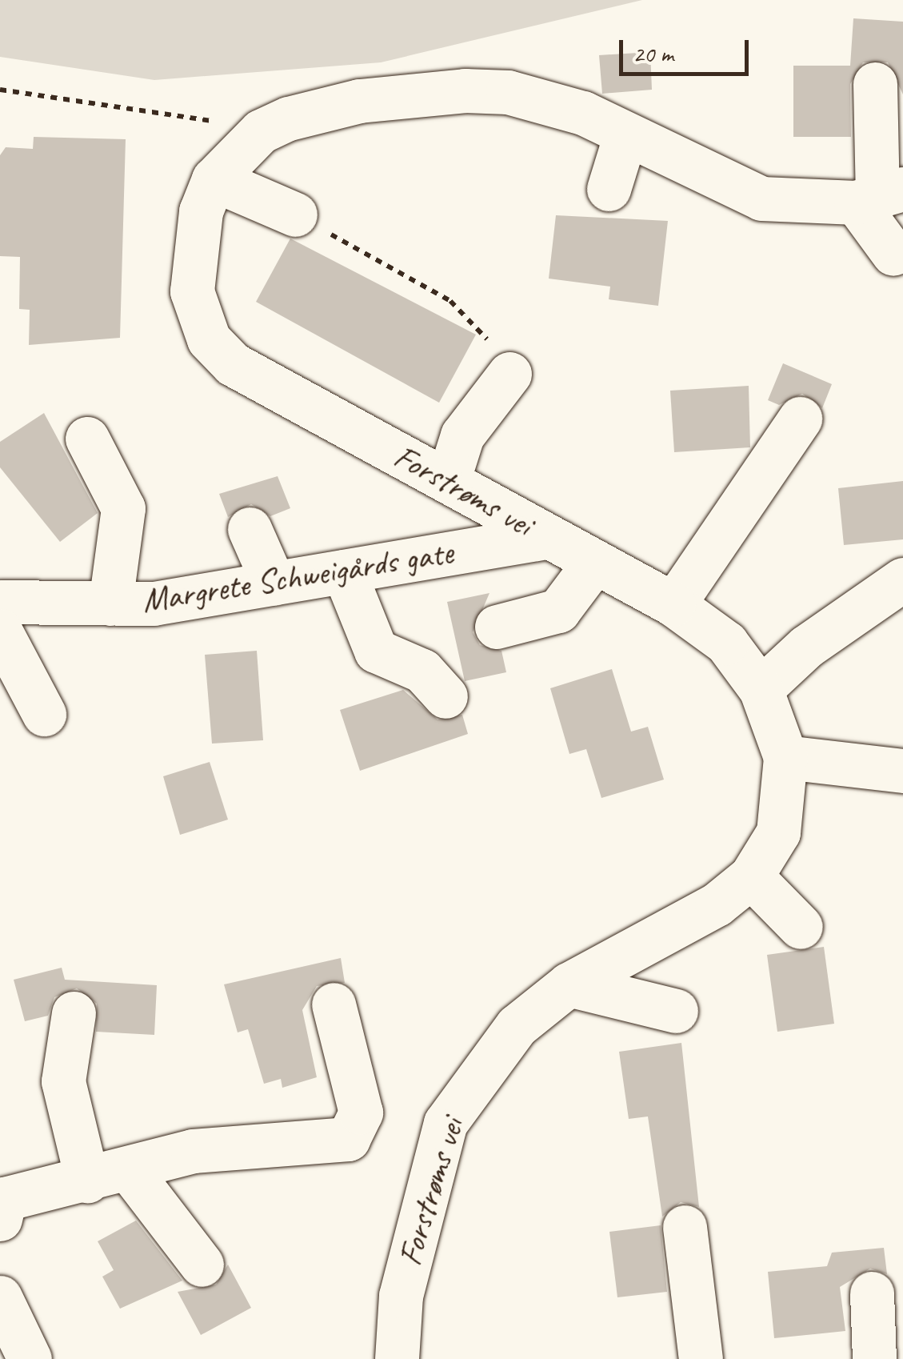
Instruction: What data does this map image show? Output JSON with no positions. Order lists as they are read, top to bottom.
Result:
{
  "streets": {
    "street": ["Forstrøms vei", "Margrete Schweigårds gate"]
  },
  "crossings": [
    ["Forstrøms vei", "Margrete Schweigårds gate"]
  ],
  "scale_bar": "20 m"
}
